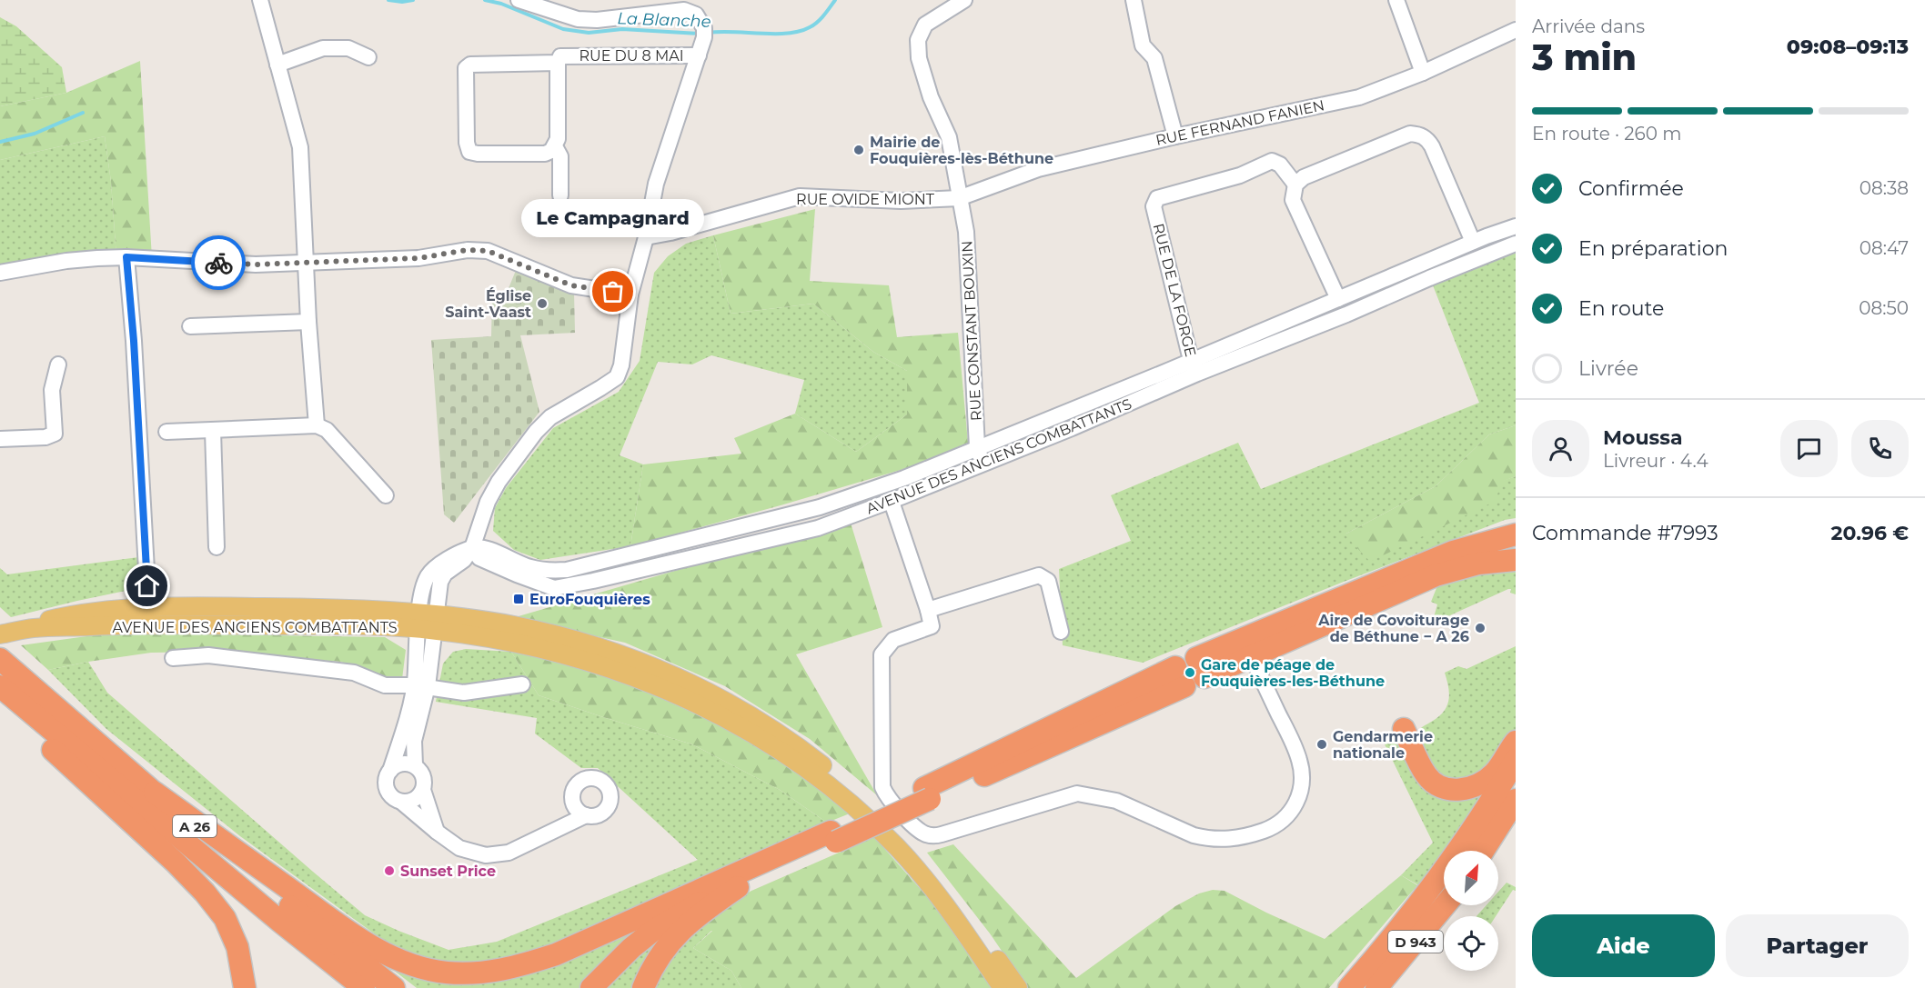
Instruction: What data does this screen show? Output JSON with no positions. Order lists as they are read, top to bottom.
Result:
{
  "streets": {
    "highway": ["A 26", "D 943"],
    "main road": ["AVENUE DES ANCIENS COMBATTANTS"],
    "street": [
      "RUE DU 8 MAI",
      "RUE FERNAND FANIEN",
      "RUE OVIDE MIONT",
      "RUE DE LA FORGE",
      "RUE CONSTANT BOUXIN"
    ]
  },
  "crossings": [
    ["RUE FERNAND FANIEN", "RUE OVIDE MIONT"],
    ["RUE FERNAND FANIEN", "RUE CONSTANT BOUXIN"],
    ["RUE OVIDE MIONT", "RUE CONSTANT BOUXIN"],
    ["RUE DE LA FORGE", "AVENUE DES ANCIENS COMBATTANTS"],
    ["RUE CONSTANT BOUXIN", "AVENUE DES ANCIENS COMBATTANTS"]
  ],
  "water": ["La Blanche"],
  "places": {
    "other": [
      "Mairie de Fouquières-lès-Béthune",
      "Le Campagnard",
      "Église Saint-Vaast",
      "Aire de Covoiturage de Béthune − A 26",
      "Gare de péage de Fouquières-les-Béthune",
      "Gendarmerie nationale",
      "Sunset Price"
    ],
    "transit": ["EuroFouquières"]
  },
  "north": "top right",
  "page": {
    "heading": ["3 min", "Arrivée dans", "09:08–09:13"],
    "panel": [
      "Moussa",
      "Livreur · 4.4",
      "Commande #7993",
      "20.96 €"
    ],
    "bar": "En route · 260 m",
    "list": [
      ["Confirmée", "08:38"],
      ["En préparation", "08:47"],
      ["En route", "08:50"],
      "Livrée"
    ],
    "bubble": "Le Campagnard",
    "buttons": ["Aide", "Partager"]
  }
}
